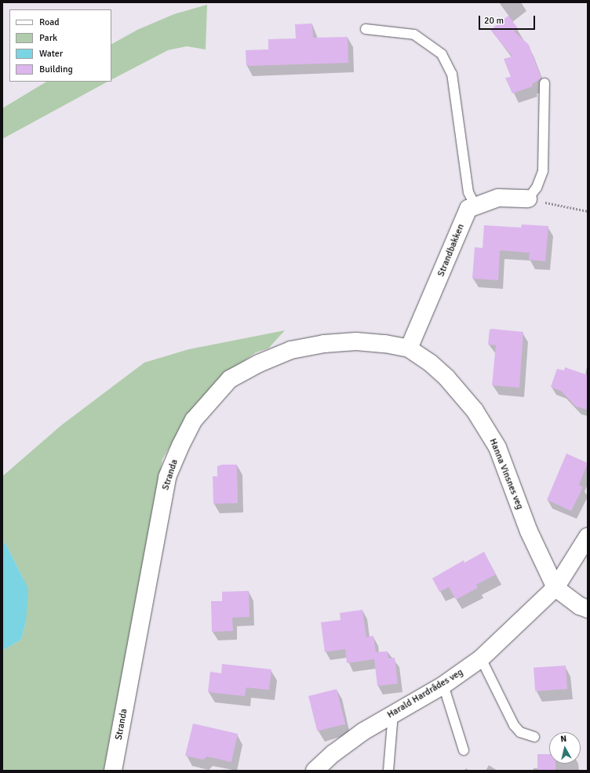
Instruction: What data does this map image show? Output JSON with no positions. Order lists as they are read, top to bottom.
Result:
{
  "streets": {
    "street": [
      "Strandbakken",
      "Hanna Vinsnes veg",
      "Stranda",
      "Harald Hardrådes veg"
    ]
  },
  "crossings": [
    ["Strandbakken", "Hanna Vinsnes veg"],
    ["Strandbakken", "Stranda"],
    ["Hanna Vinsnes veg", "Stranda"],
    ["Hanna Vinsnes veg", "Harald Hardrådes veg"]
  ],
  "legend": [
    "Road",
    "Park",
    "Water",
    "Building"
  ],
  "scale_bar": "20 m",
  "north": "top"
}
